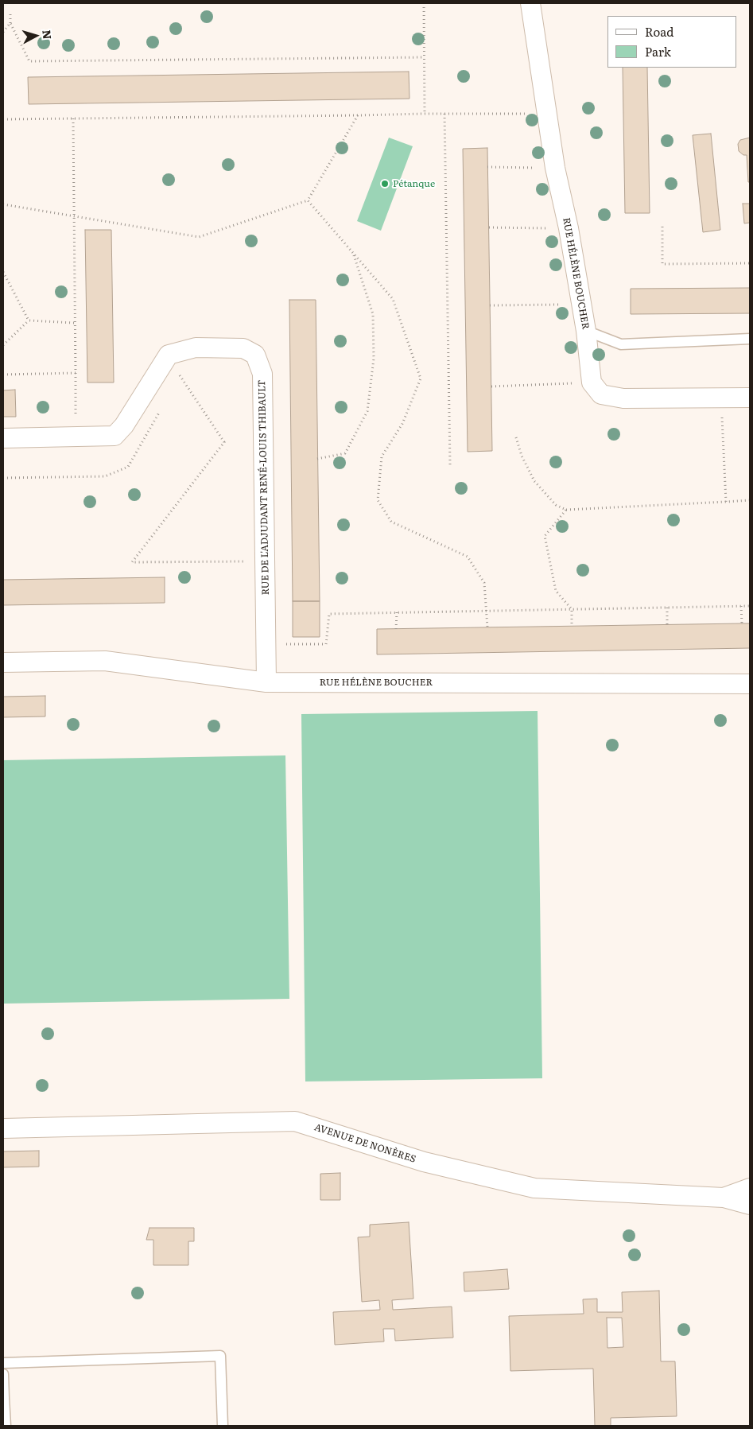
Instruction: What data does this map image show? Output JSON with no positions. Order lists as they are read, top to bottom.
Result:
{
  "streets": {
    "street": ["RUE HÉLÈNE BOUCHER", "RUE DE L'ADJUDANT RENÉ-LOUIS THIBAULT", "AVENUE DE NONÈRES"]
  },
  "crossings": [
    ["RUE HÉLÈNE BOUCHER", "RUE DE L'ADJUDANT RENÉ-LOUIS THIBAULT"]
  ],
  "places": ["Pétanque"],
  "legend": ["Road", "Park"],
  "north": "right"
}
